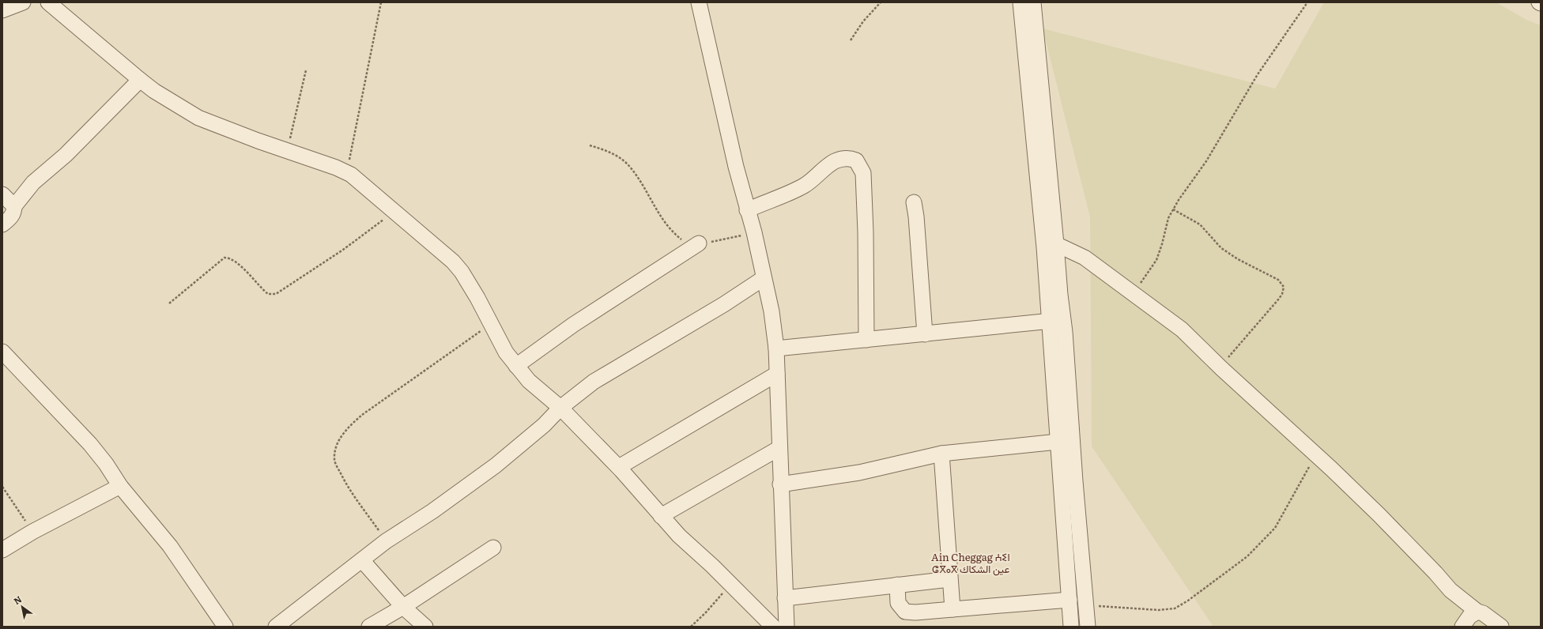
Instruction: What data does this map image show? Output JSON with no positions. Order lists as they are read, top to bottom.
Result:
{
  "districts": ["Ain Cheggag ⵄⵉⵏ ⵛⴳⴰⴳ عين الشكاك"],
  "north": "top left"
}
